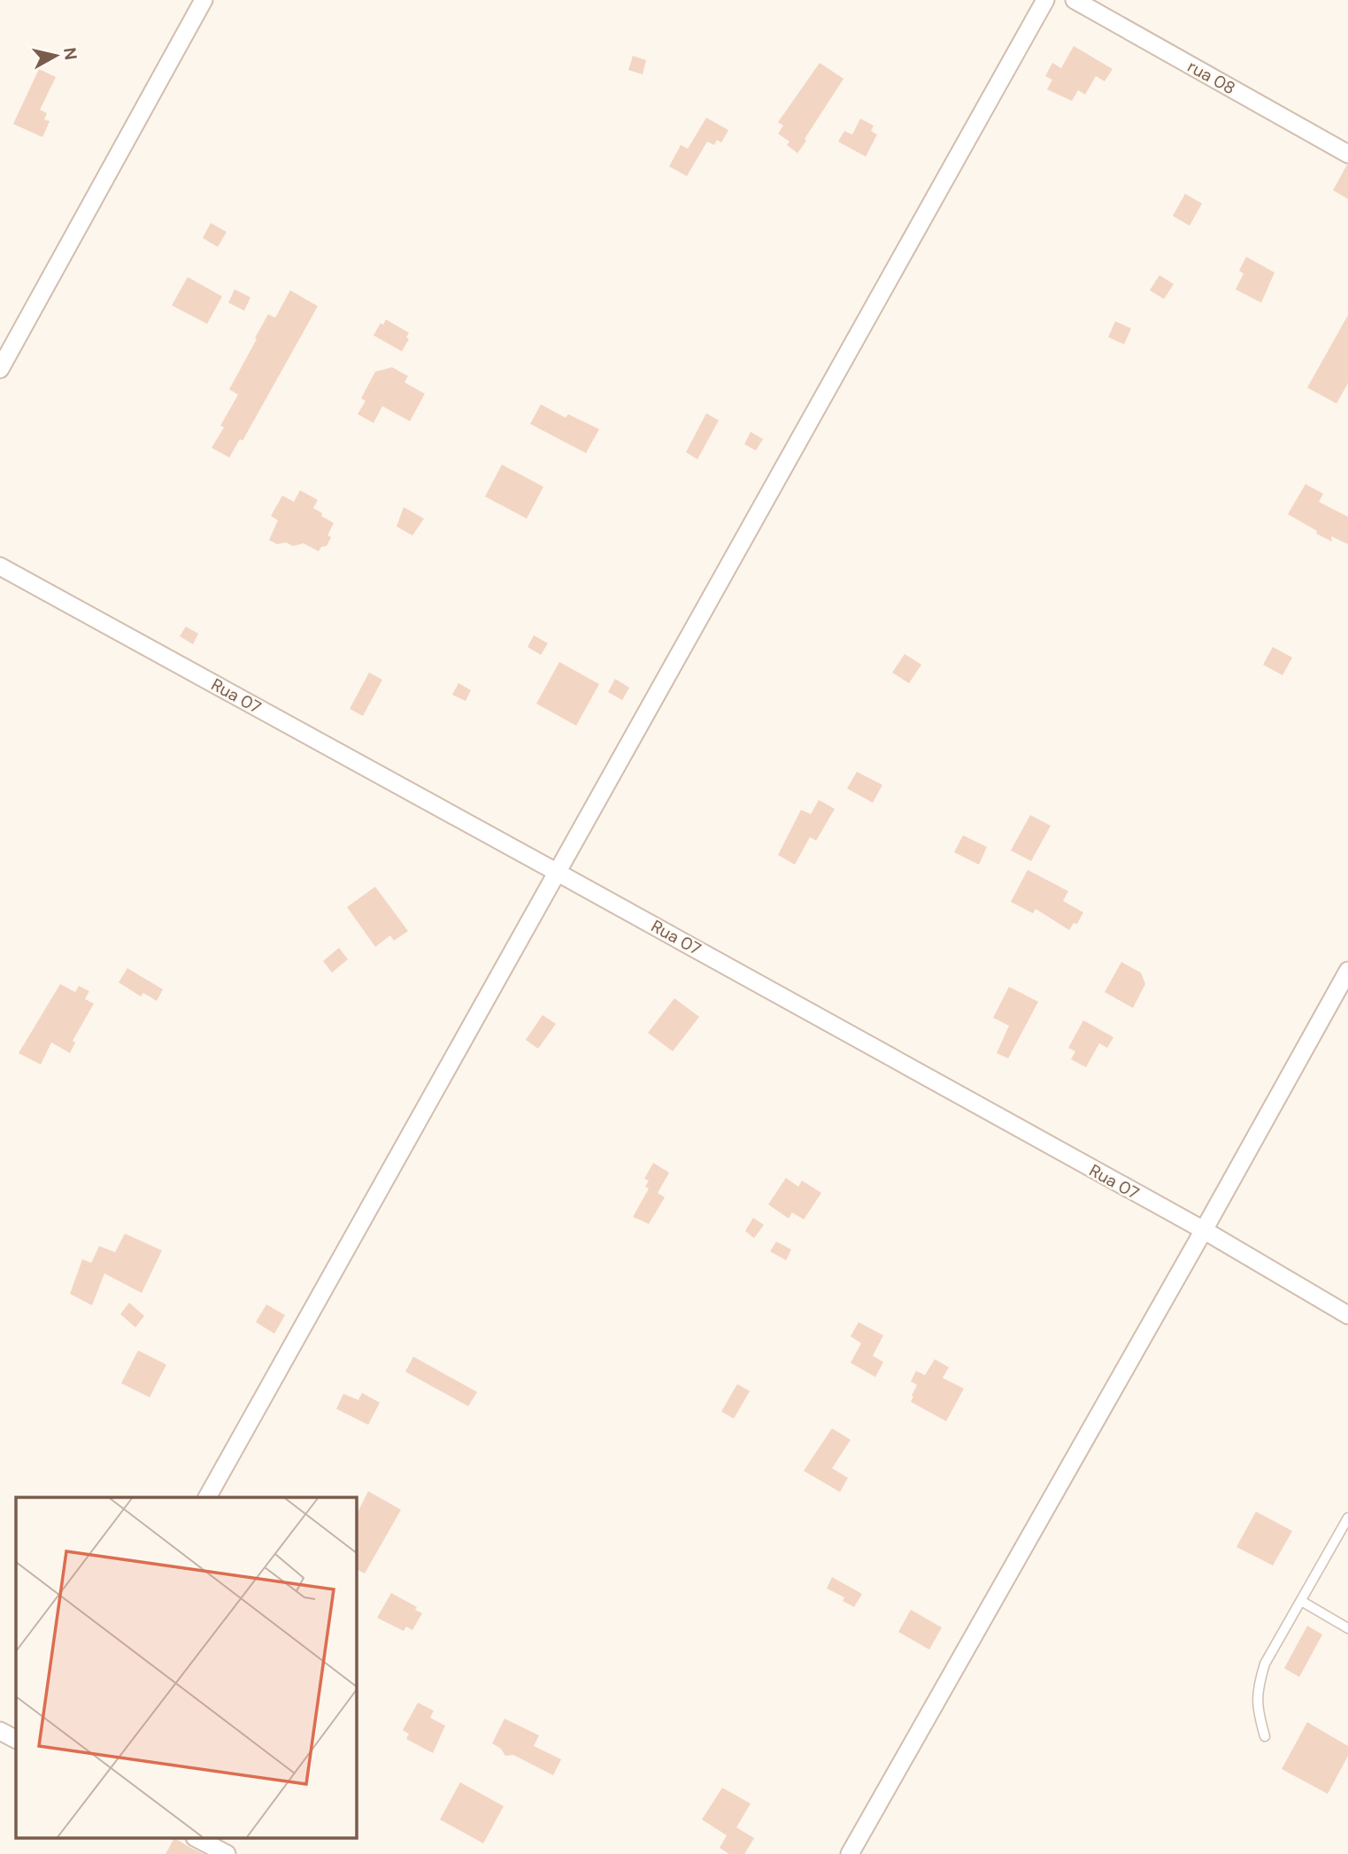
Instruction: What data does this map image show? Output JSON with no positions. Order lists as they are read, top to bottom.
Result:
{
  "streets": {
    "street": ["rua 08", "Rua 07"]
  },
  "north": "right"
}
